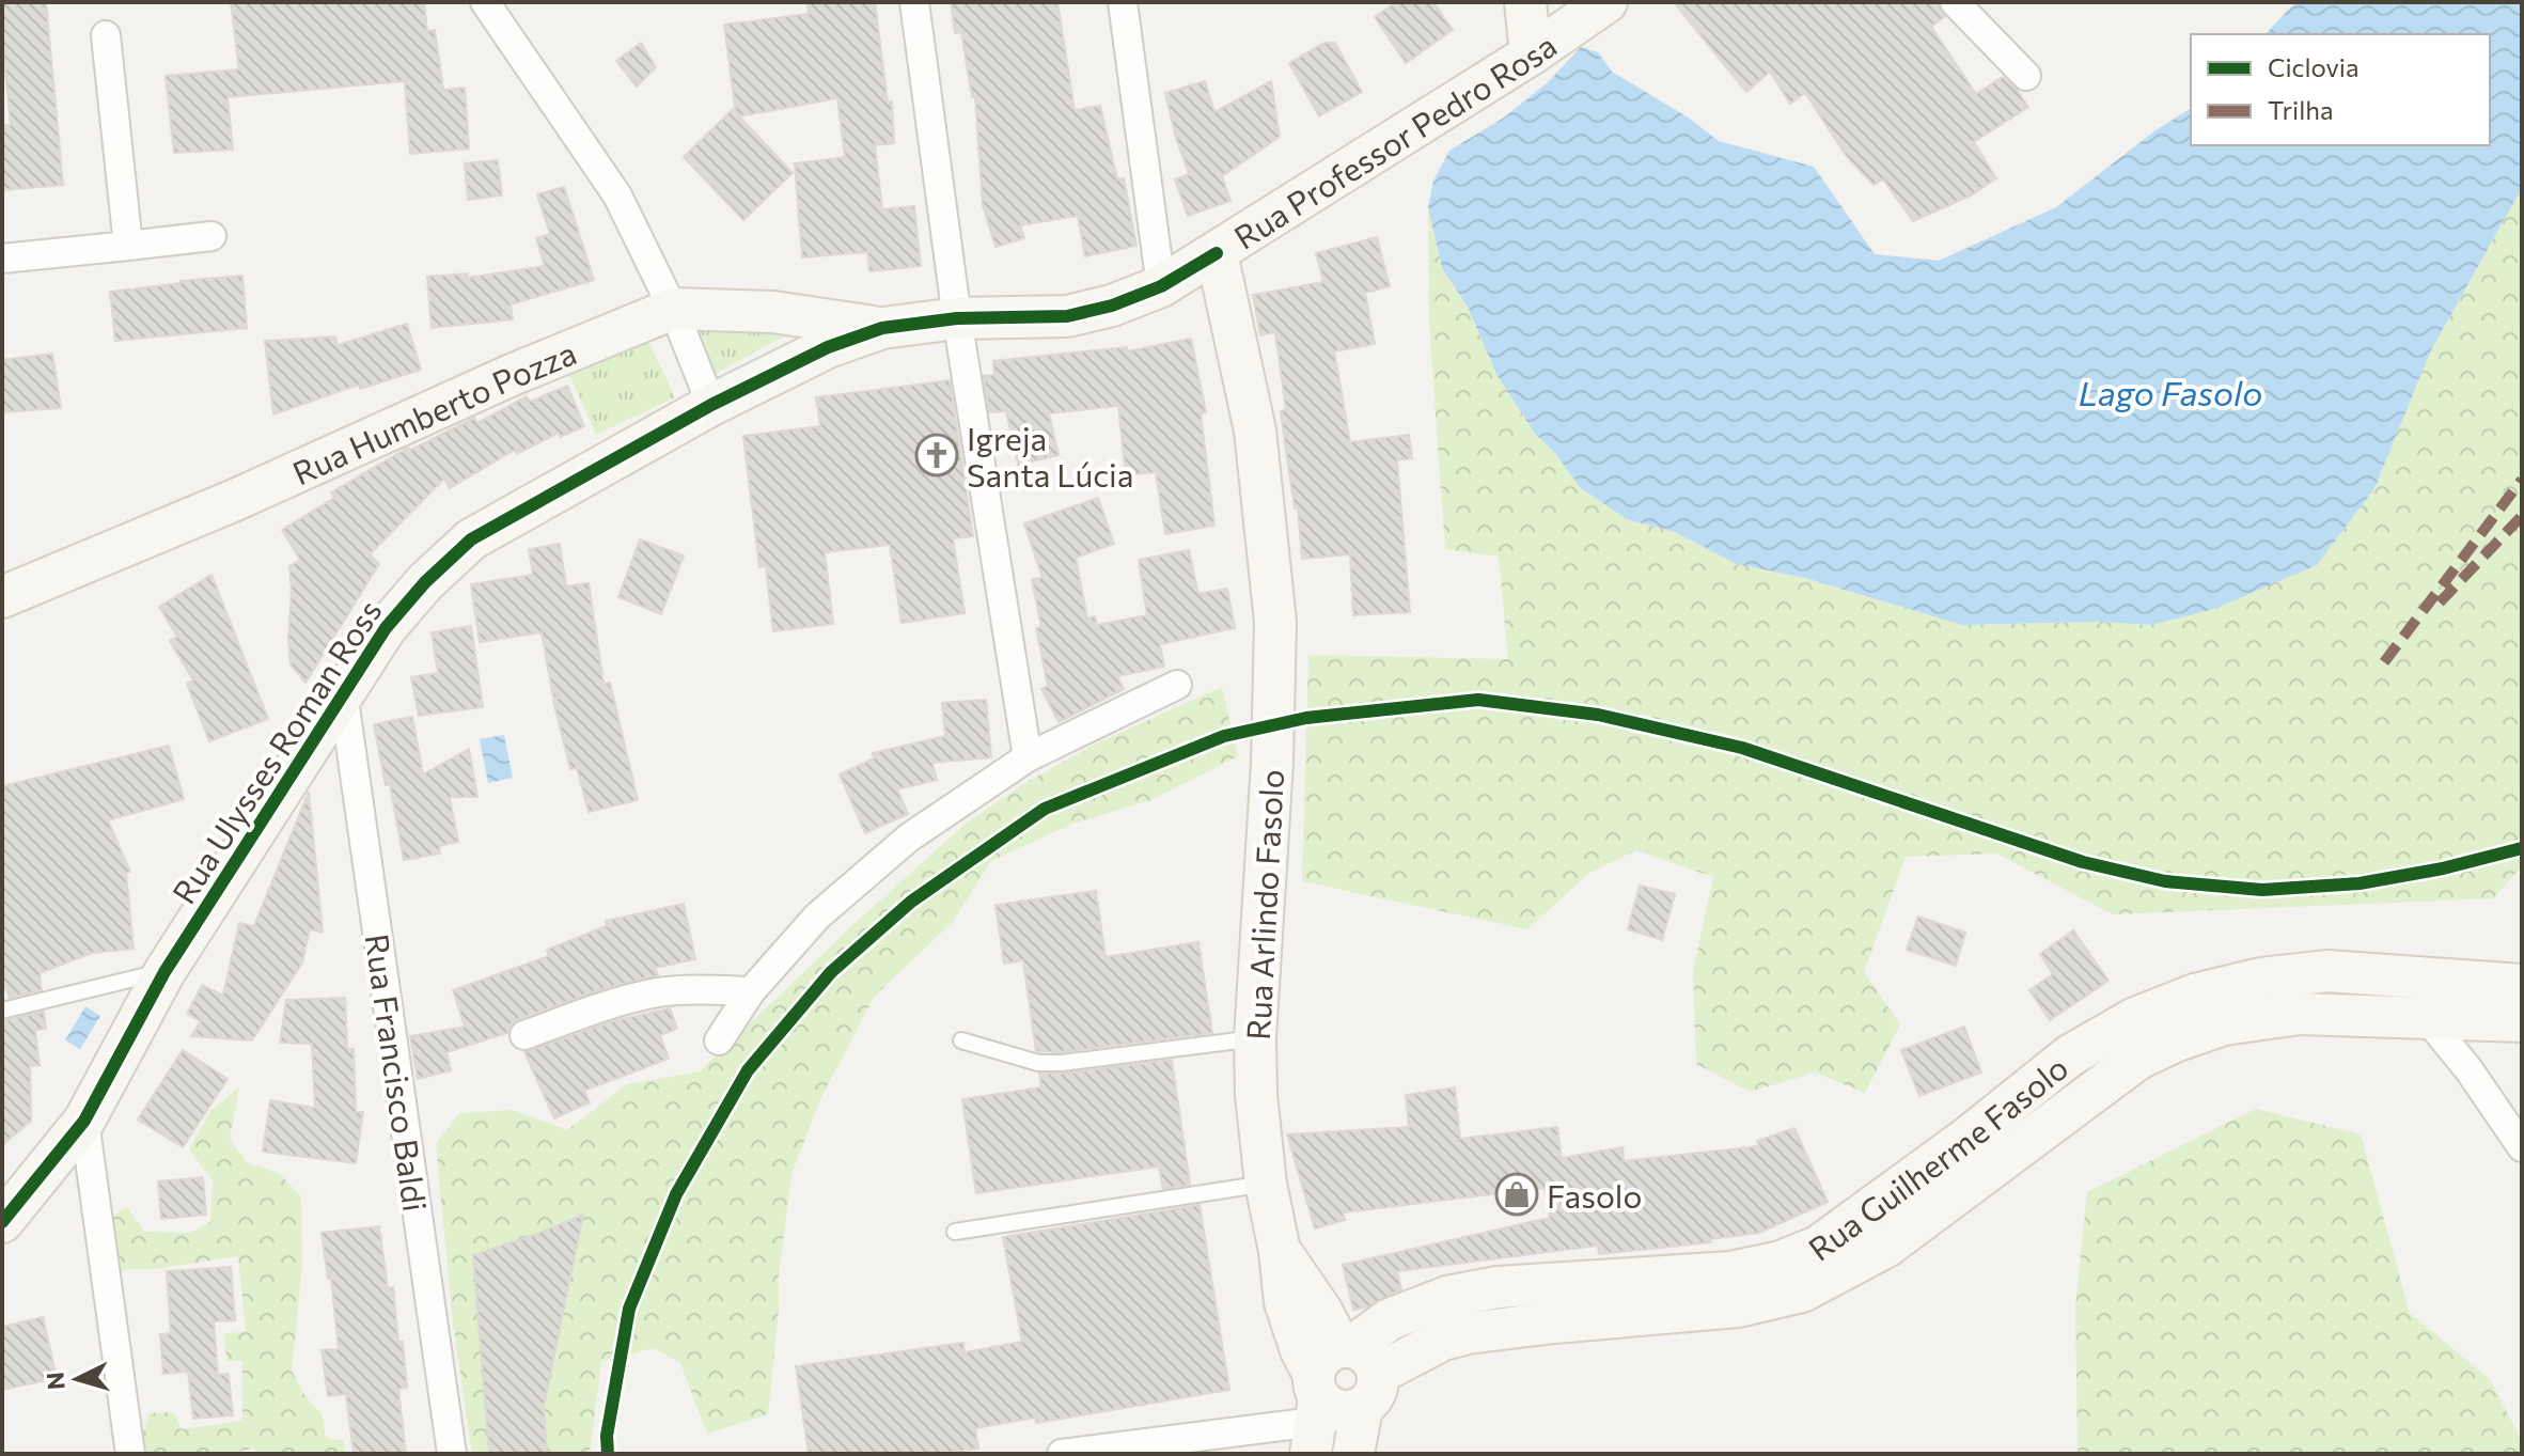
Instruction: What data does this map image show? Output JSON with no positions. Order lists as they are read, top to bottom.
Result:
{
  "streets": {
    "main road": [
      "Rua Professor Pedro Rosa",
      "Rua Humberto Pozza",
      "Rua Ulysses Roman Ross",
      "Rua Arlindo Fasolo",
      "Rua Guilherme Fasolo"
    ],
    "street": ["Rua Francisco Baldi"]
  },
  "crossings": [
    ["Rua Professor Pedro Rosa", "Rua Humberto Pozza"],
    ["Rua Professor Pedro Rosa", "Rua Ulysses Roman Ross"],
    ["Rua Professor Pedro Rosa", "Rua Arlindo Fasolo"],
    ["Rua Humberto Pozza", "Rua Ulysses Roman Ross"],
    ["Rua Ulysses Roman Ross", "Rua Francisco Baldi"],
    ["Rua Arlindo Fasolo", "Rua Guilherme Fasolo"]
  ],
  "water": ["Lago Fasolo"],
  "places": {
    "church": ["Igreja Santa Lúcia"],
    "shop": ["Fasolo"]
  },
  "legend": ["Ciclovia", "Trilha"],
  "north": "left"
}
